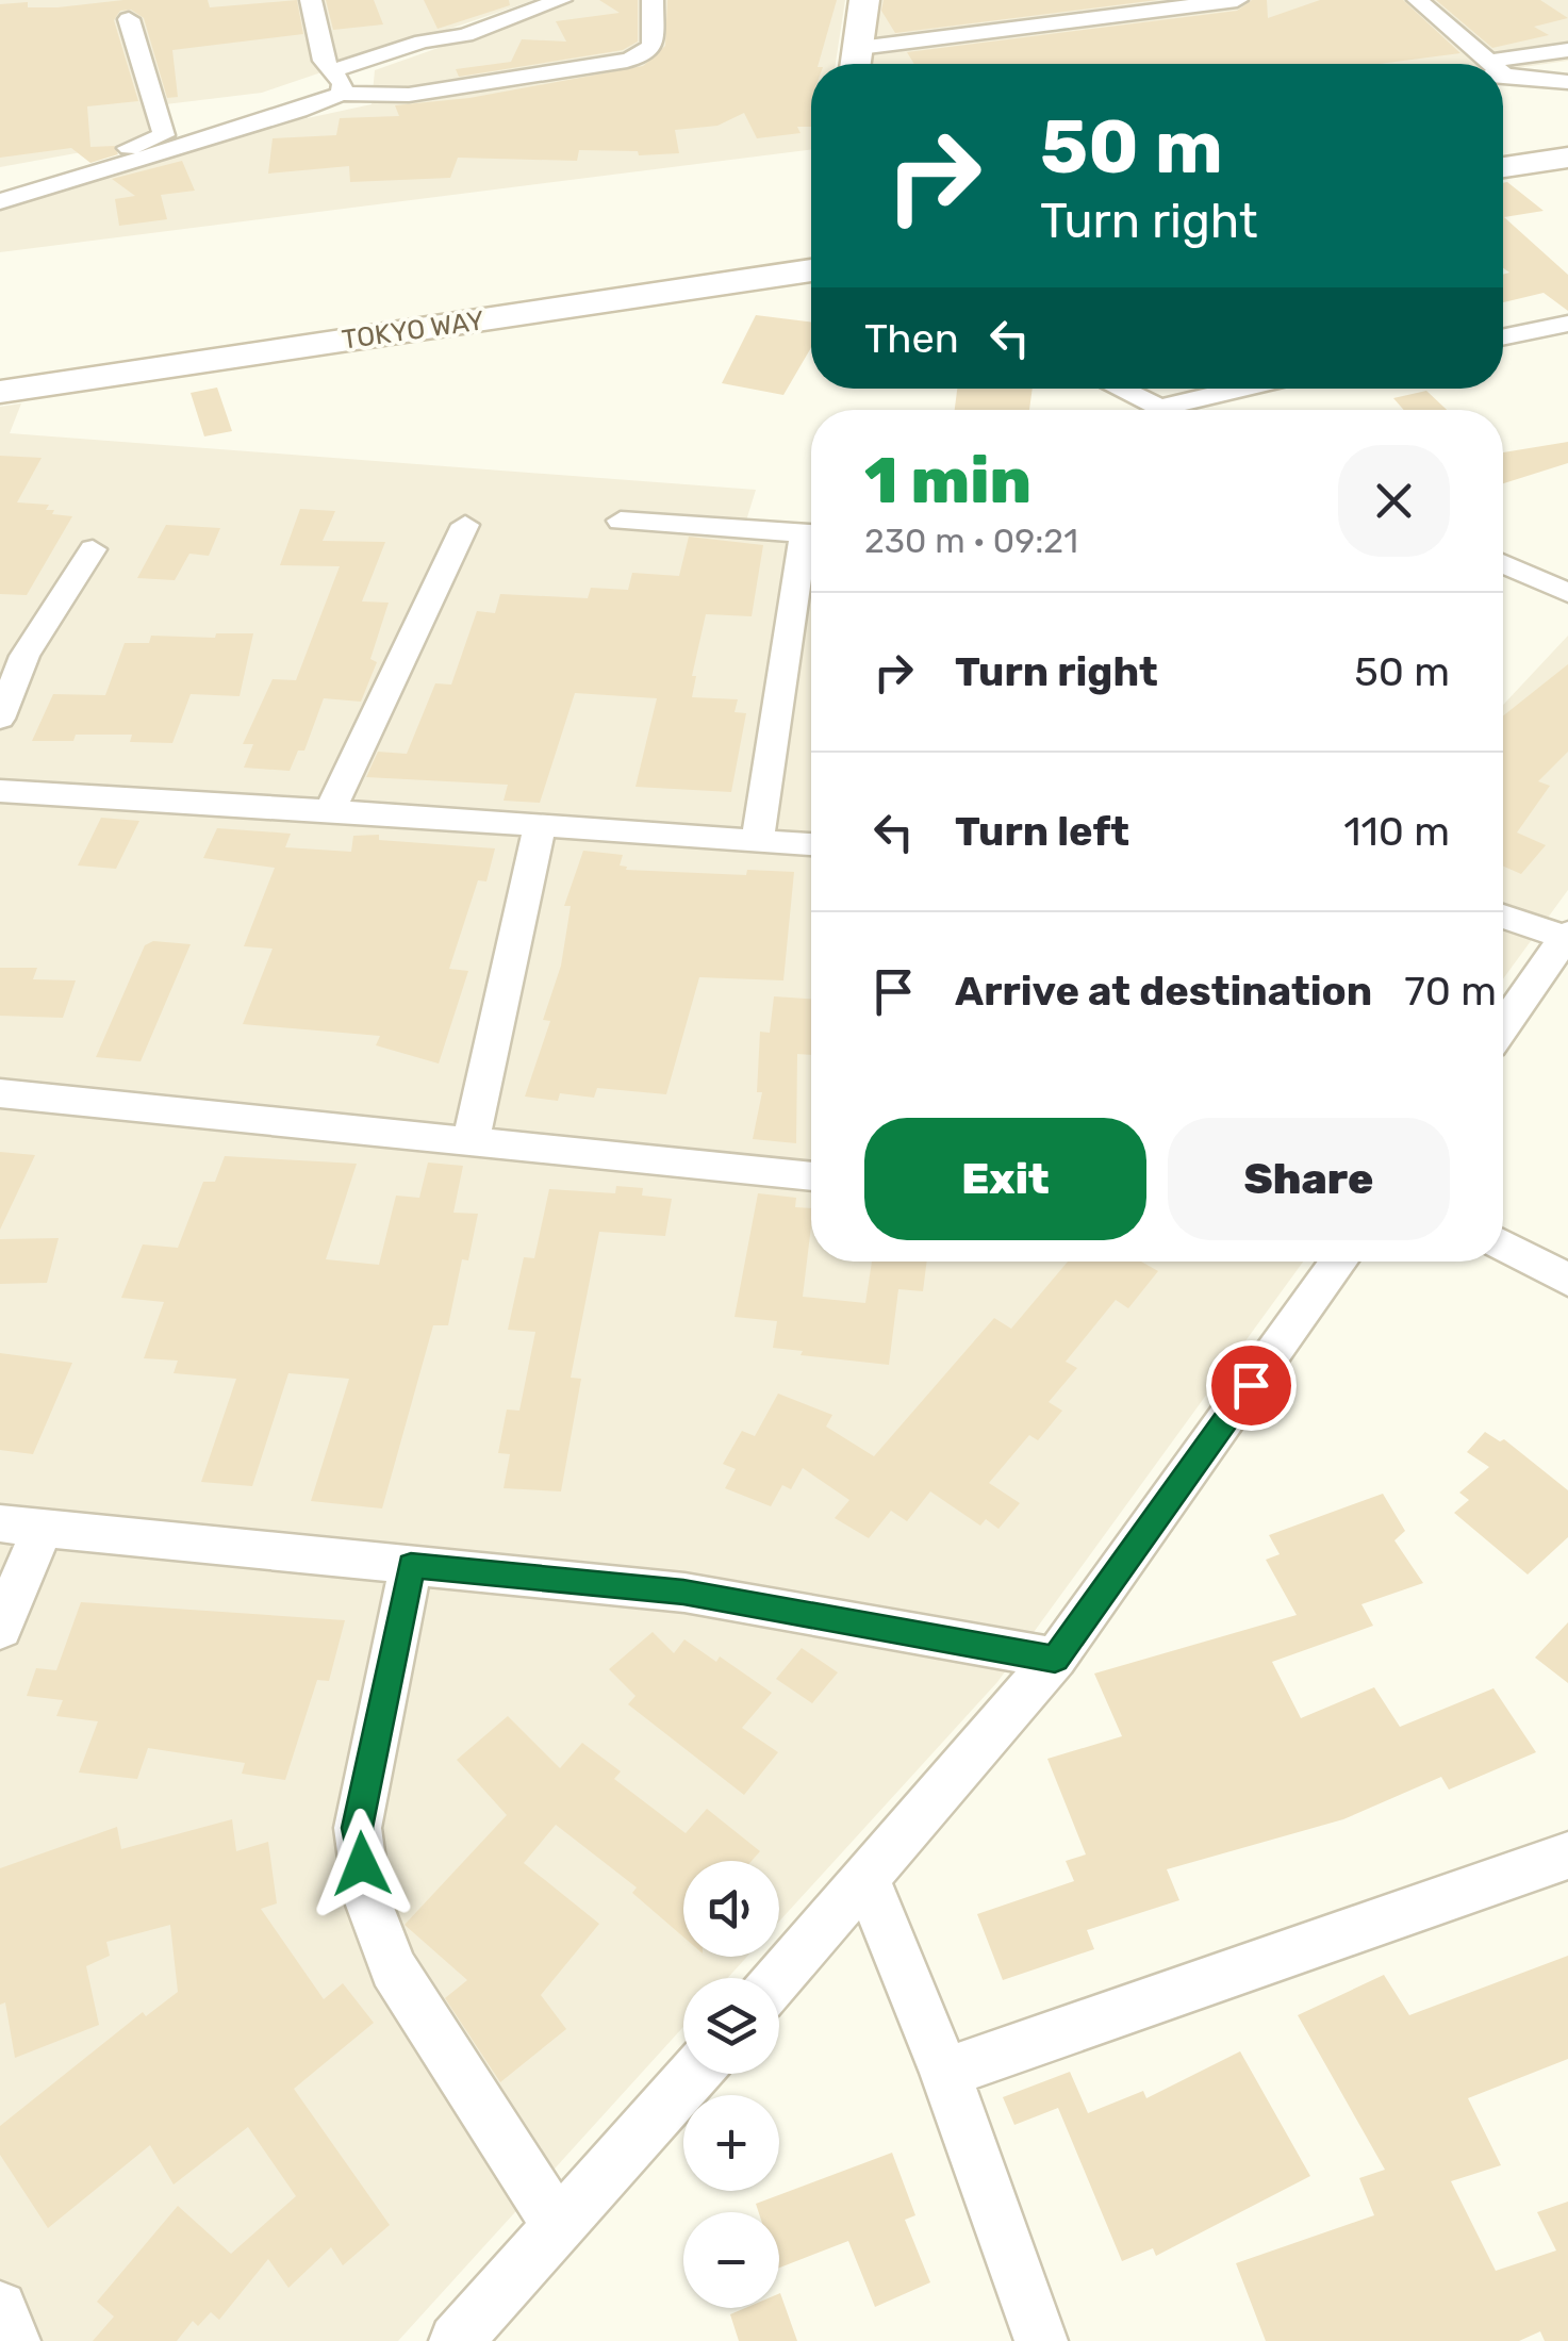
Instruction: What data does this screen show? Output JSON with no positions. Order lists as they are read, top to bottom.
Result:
{
  "streets": {
    "main road": ["TOKYO WAY"]
  },
  "page": {
    "turn": ["50 m", "Turn right"],
    "then": "Then",
    "heading": ["1 min", "230 m · 09:21"],
    "list": [
      {
        "name": "Turn right",
        "value": "50 m"
      },
      {
        "name": "Turn left",
        "value": "110 m"
      },
      {
        "name": "Arrive at destination",
        "value": "70 m"
      }
    ],
    "buttons": ["Exit", "Share"],
    "map_buttons": ["+", "−"]
  }
}
